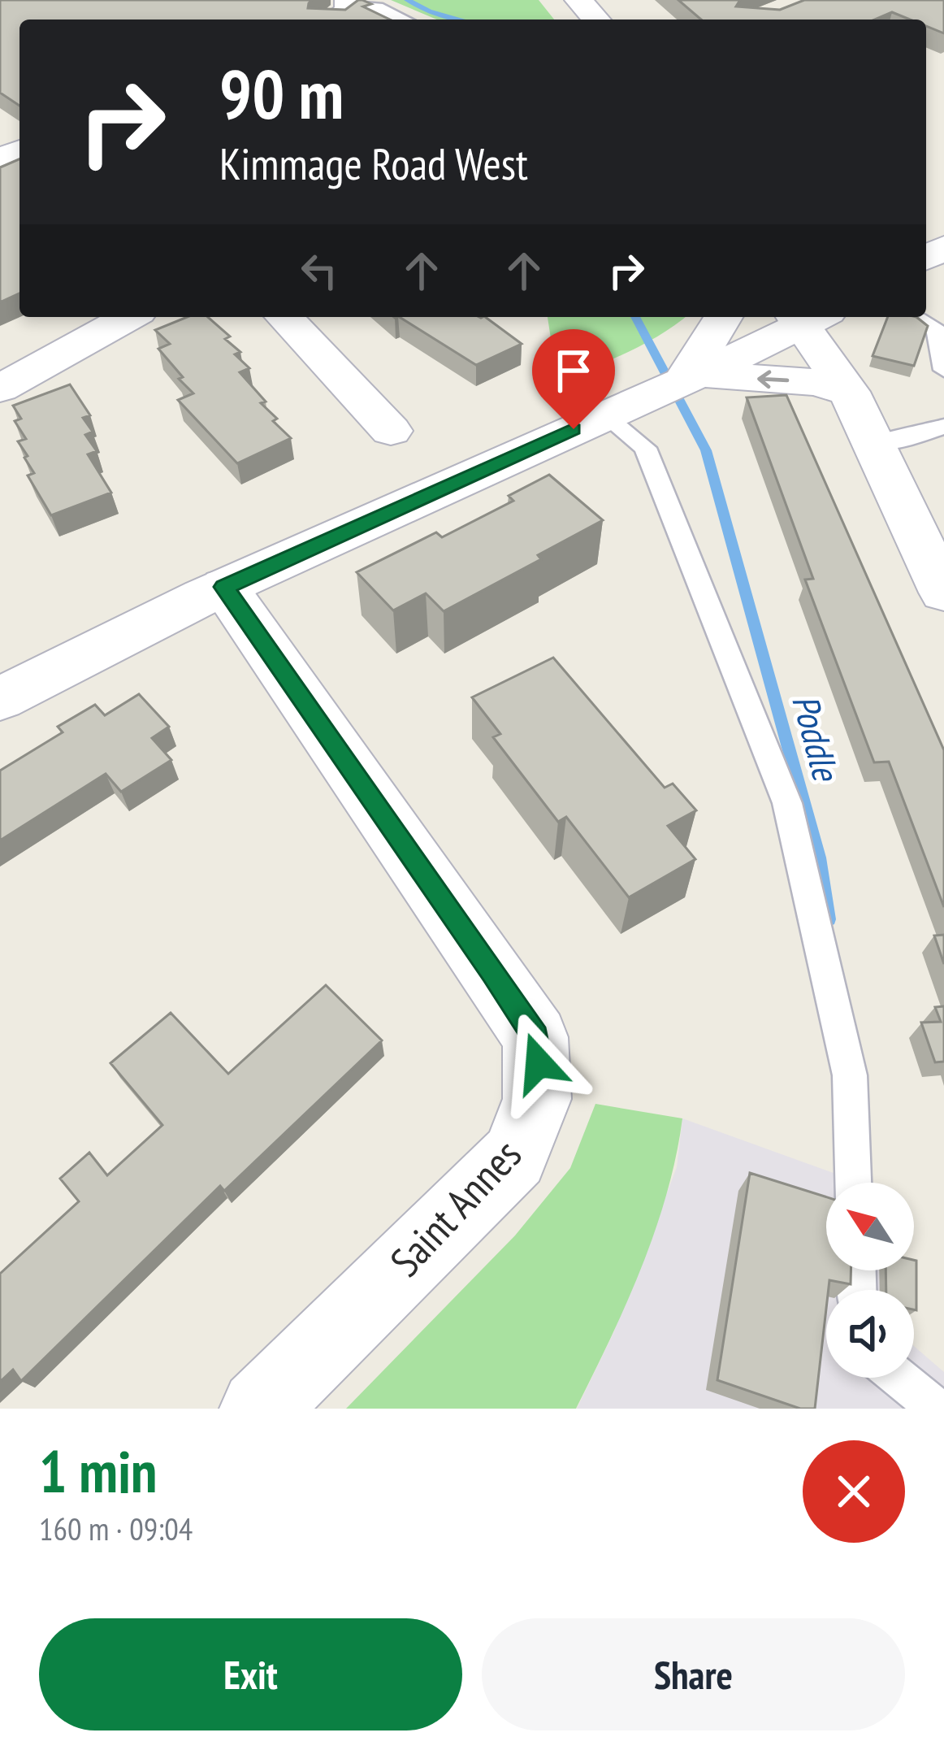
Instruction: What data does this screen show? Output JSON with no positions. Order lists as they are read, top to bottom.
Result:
{
  "streets": {
    "main road": ["Saint Annes"]
  },
  "water": ["Poddle"],
  "north": "top left",
  "page": {
    "turn": ["90 m", "Kimmage Road West"],
    "heading": ["1 min", "160 m · 09:04"],
    "buttons": ["Exit", "Share"]
  }
}
